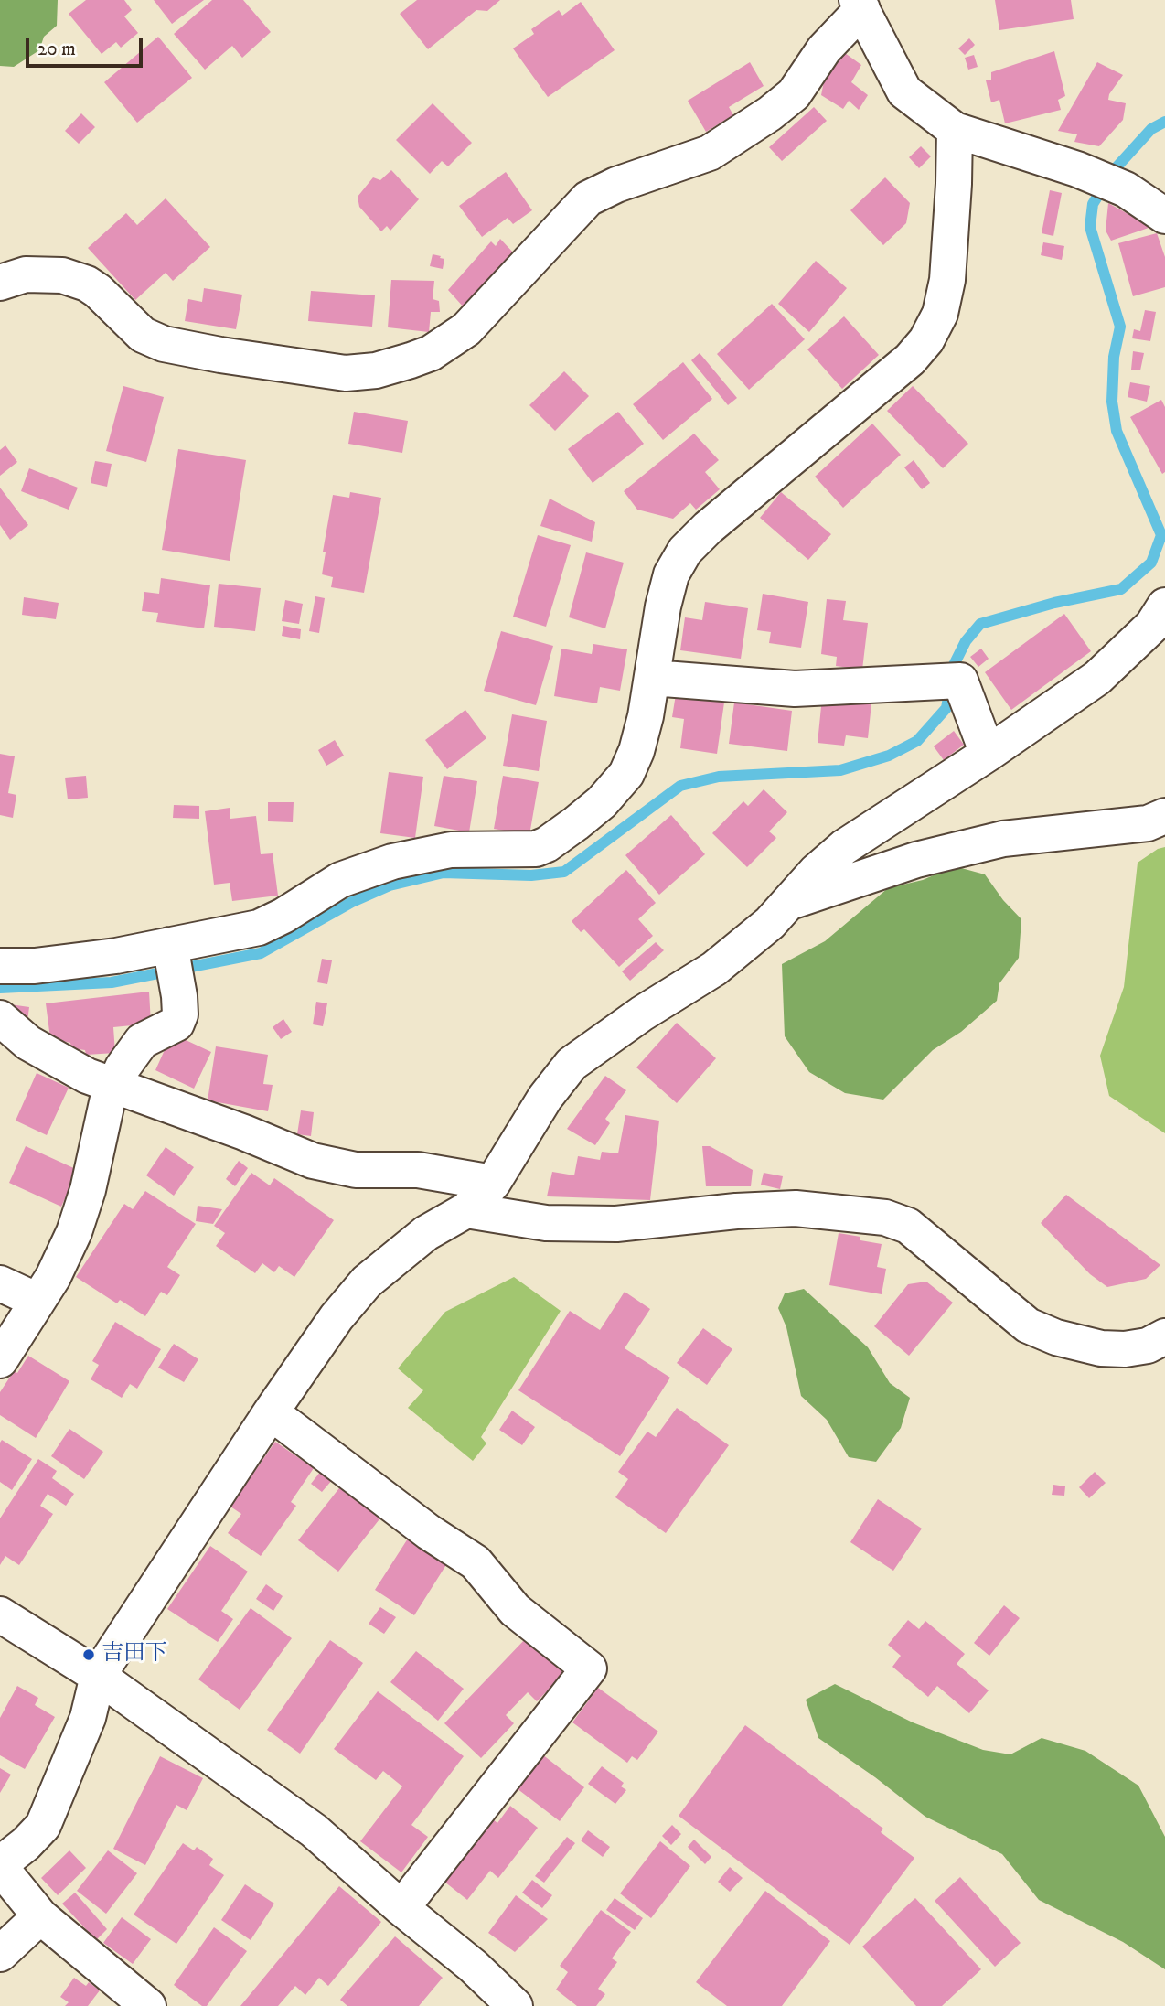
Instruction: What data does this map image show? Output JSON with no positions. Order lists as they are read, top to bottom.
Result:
{
  "places": ["吉田下"],
  "scale_bar": "20 m"
}
